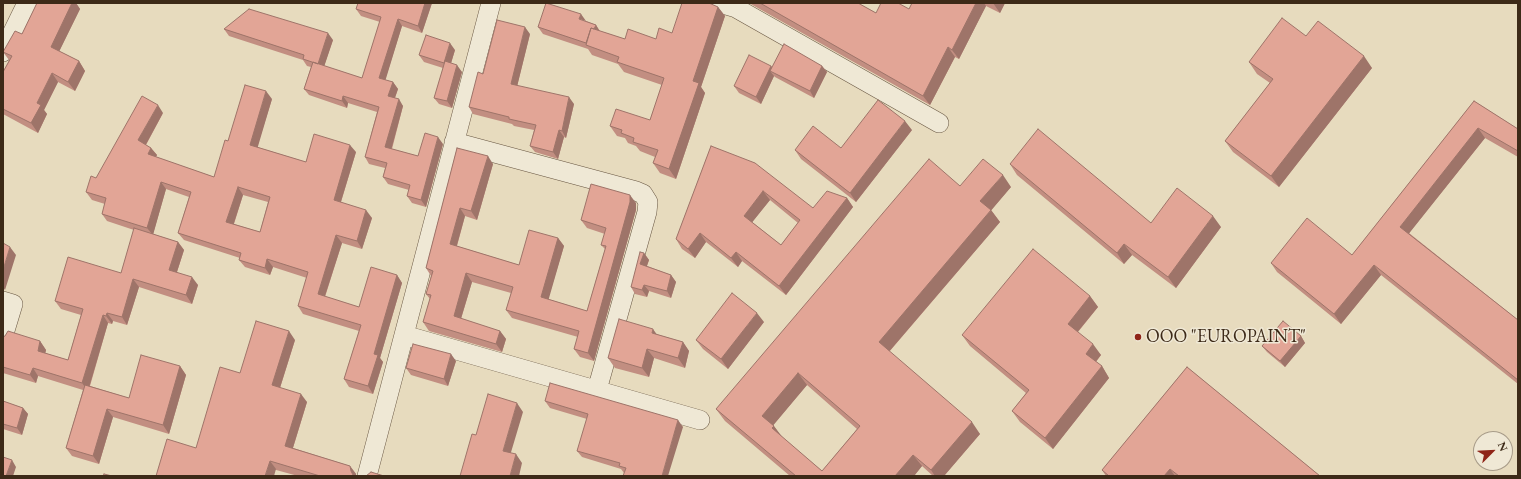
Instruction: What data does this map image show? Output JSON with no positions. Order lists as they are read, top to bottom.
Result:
{
  "places": ["OOO \"EUROPAINT\""],
  "north": "top right"
}
